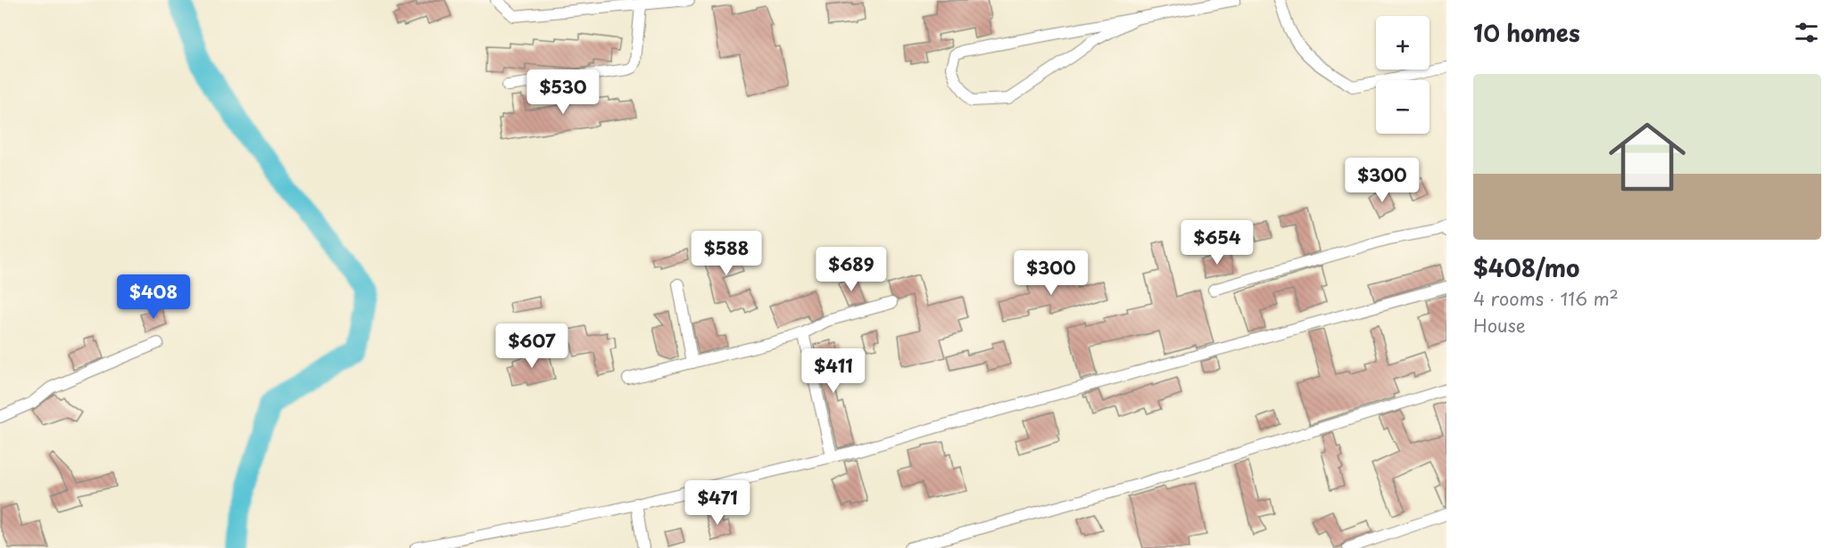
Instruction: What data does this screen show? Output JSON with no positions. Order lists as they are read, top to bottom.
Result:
{
  "page": {
    "heading": "10 homes",
    "map_buttons": ["+", "−"],
    "list": [
      {
        "name": "$408/mo",
        "note": "4 rooms · 116 m² · House"
      }
    ],
    "price": [
      "$530",
      "$300",
      "$654",
      "$588",
      "$689",
      "$300",
      "$408",
      "$607",
      "$411",
      "$471"
    ]
  }
}
